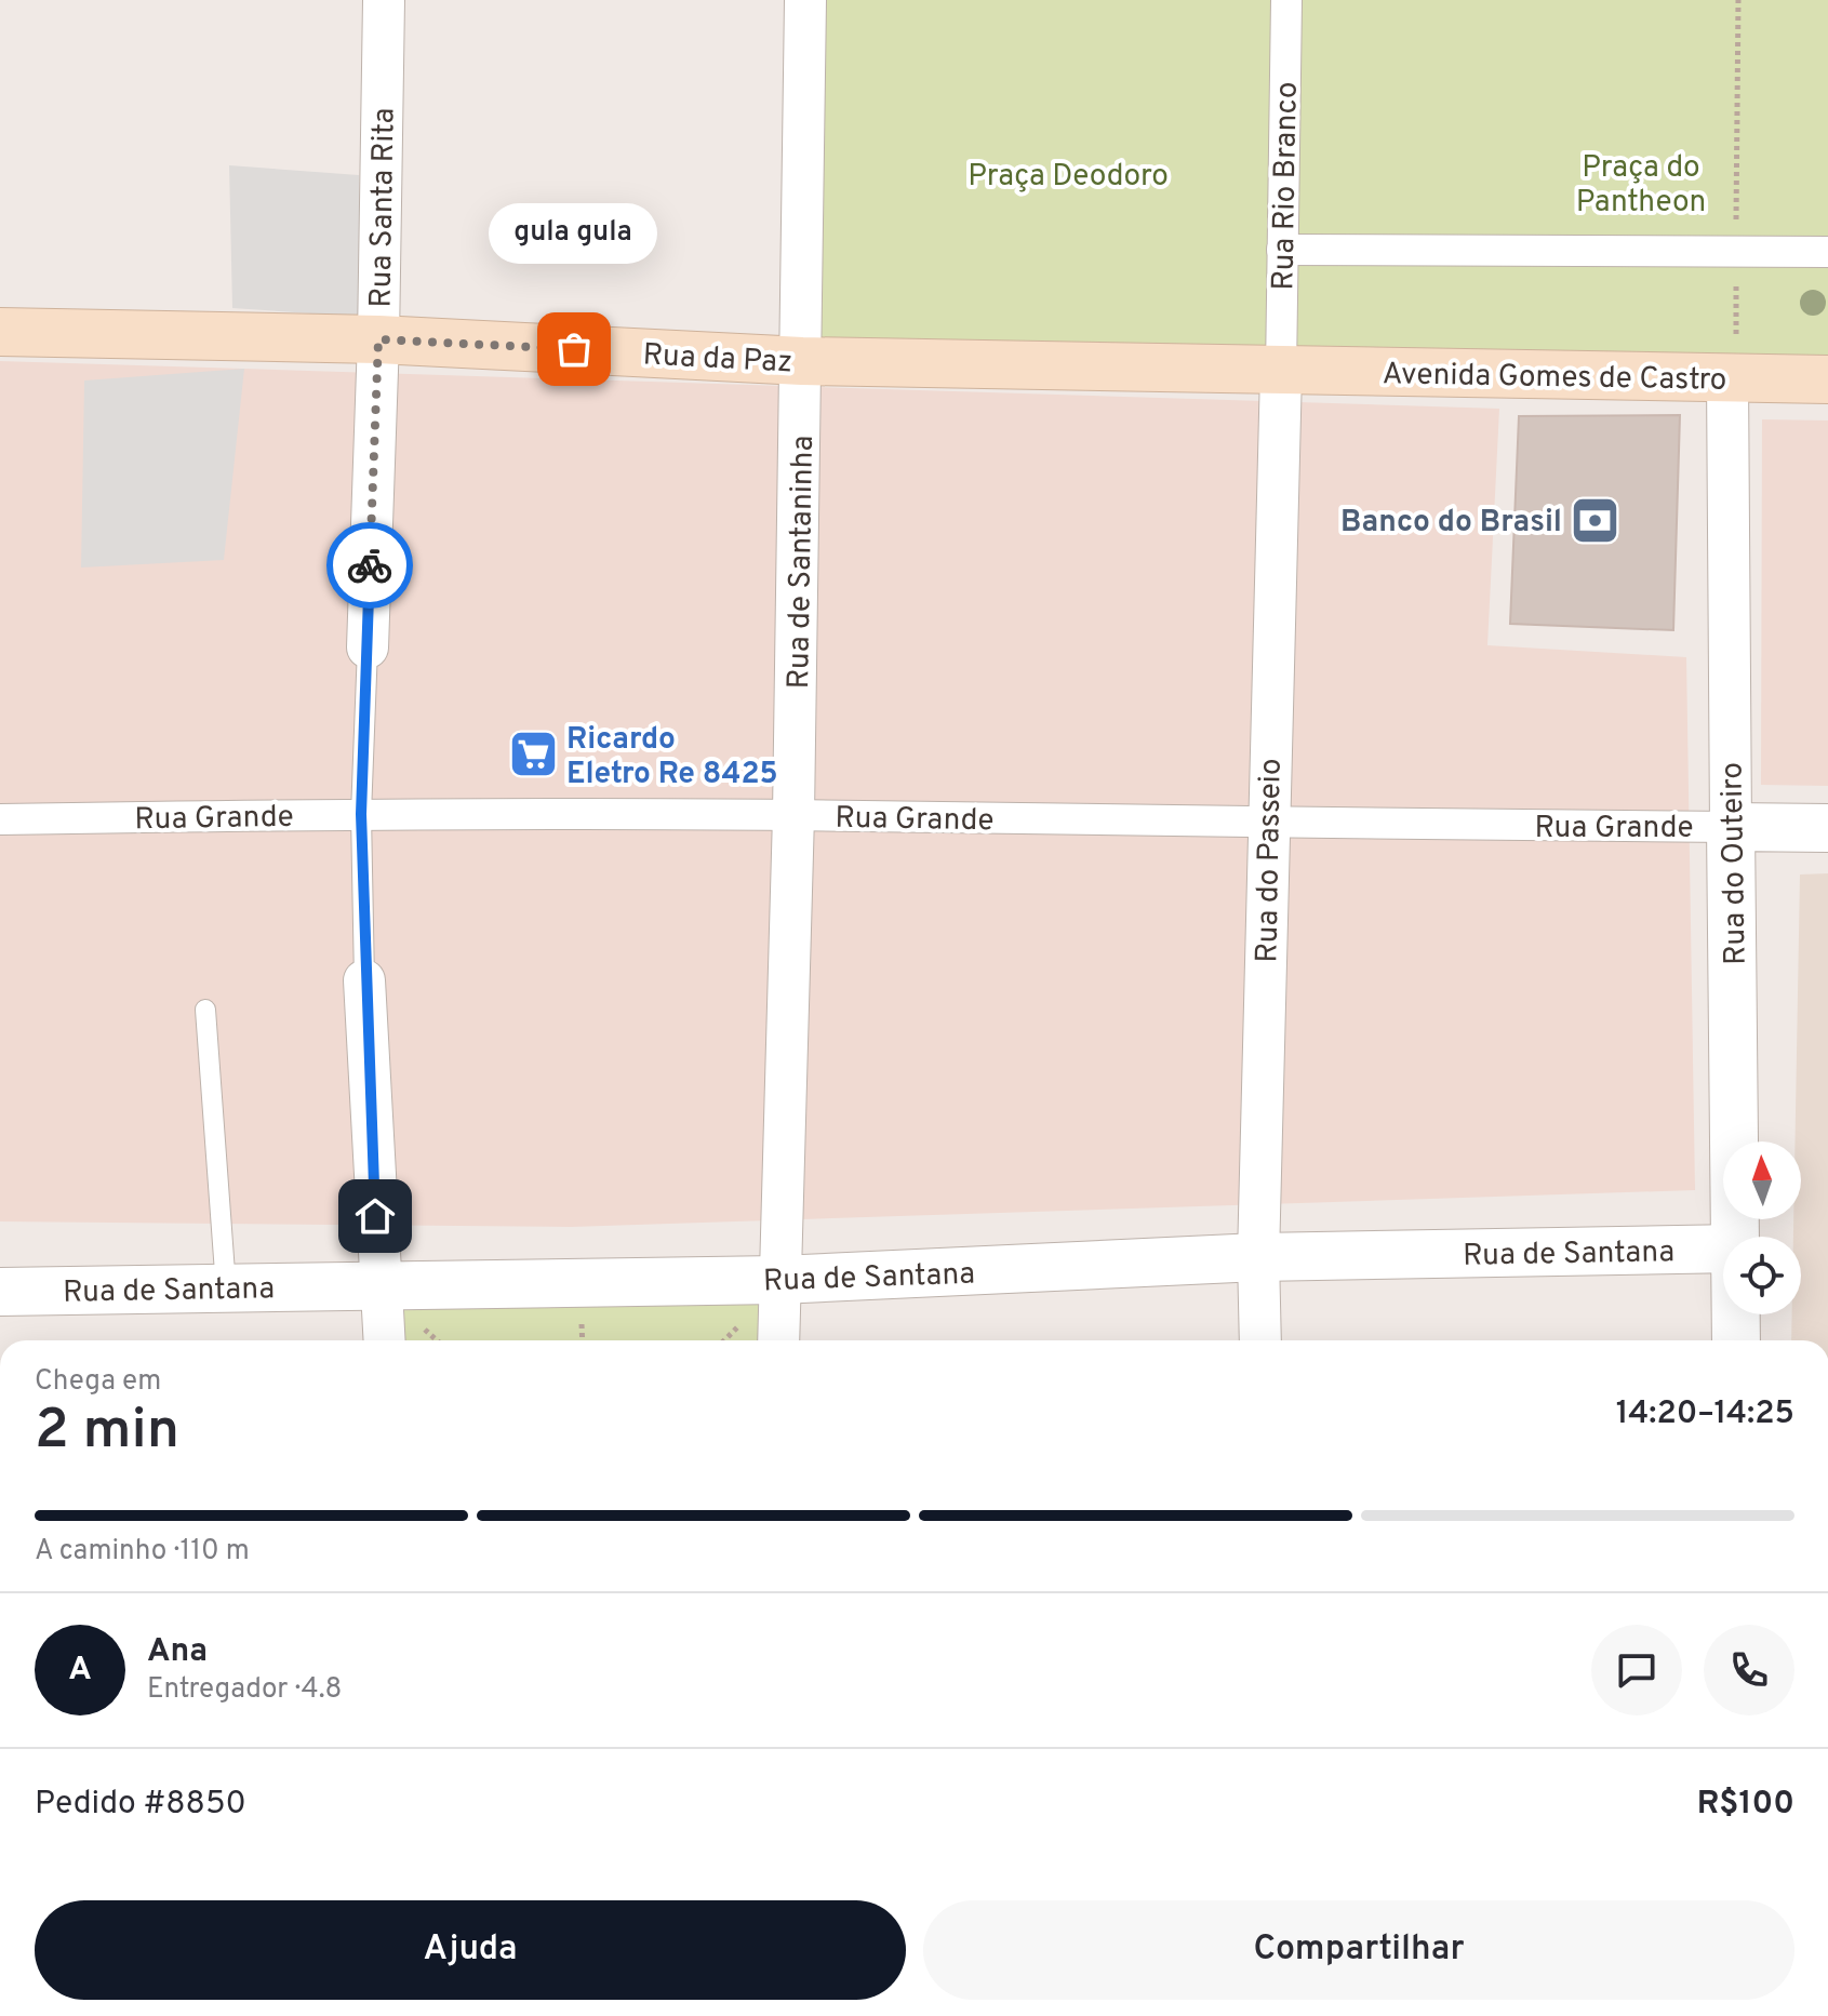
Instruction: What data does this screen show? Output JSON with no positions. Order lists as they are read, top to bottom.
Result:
{
  "streets": {
    "main road": ["Rua da Paz", "Avenida Gomes de Castro"],
    "street": [
      "Rua Rio Branco",
      "Rua Santa Rita",
      "Rua de Santaninha",
      "Rua Grande",
      "Rua do Passeio",
      "Rua do Outeiro",
      "Rua de Santana"
    ]
  },
  "crossings": [
    ["Rua Rio Branco", "Rua da Paz"],
    ["Rua Rio Branco", "Avenida Gomes de Castro"],
    ["Rua Rio Branco", "Rua do Passeio"],
    ["Rua Santa Rita", "Rua da Paz"],
    ["Rua Santa Rita", "Rua Grande"],
    ["Rua Santa Rita", "Rua de Santana"],
    ["Rua da Paz", "Avenida Gomes de Castro"],
    ["Rua da Paz", "Rua de Santaninha"],
    ["Rua da Paz", "Rua do Passeio"],
    ["Avenida Gomes de Castro", "Rua do Passeio"],
    ["Avenida Gomes de Castro", "Rua do Outeiro"],
    ["Rua de Santaninha", "Rua Grande"],
    ["Rua de Santaninha", "Rua de Santana"],
    ["Rua Grande", "Rua do Passeio"],
    ["Rua Grande", "Rua do Outeiro"],
    ["Rua do Passeio", "Rua de Santana"]
  ],
  "parks": ["Praça do Pantheon", "Praça Deodoro"],
  "places": {
    "other": ["gula gula"],
    "bank": ["Banco do Brasil"],
    "supermarket": ["Ricardo Eletro Re 8425"]
  },
  "north": "top",
  "page": {
    "bubble": "gula gula",
    "heading": ["2 min", "Chega em", "14:20–14:25"],
    "panel": [
      "Ana",
      "Entregador · 4.8",
      "Pedido #8850",
      "R$100"
    ],
    "bar": "A caminho · 110 m",
    "round": "A",
    "buttons": ["Ajuda", "Compartilhar"]
  }
}
